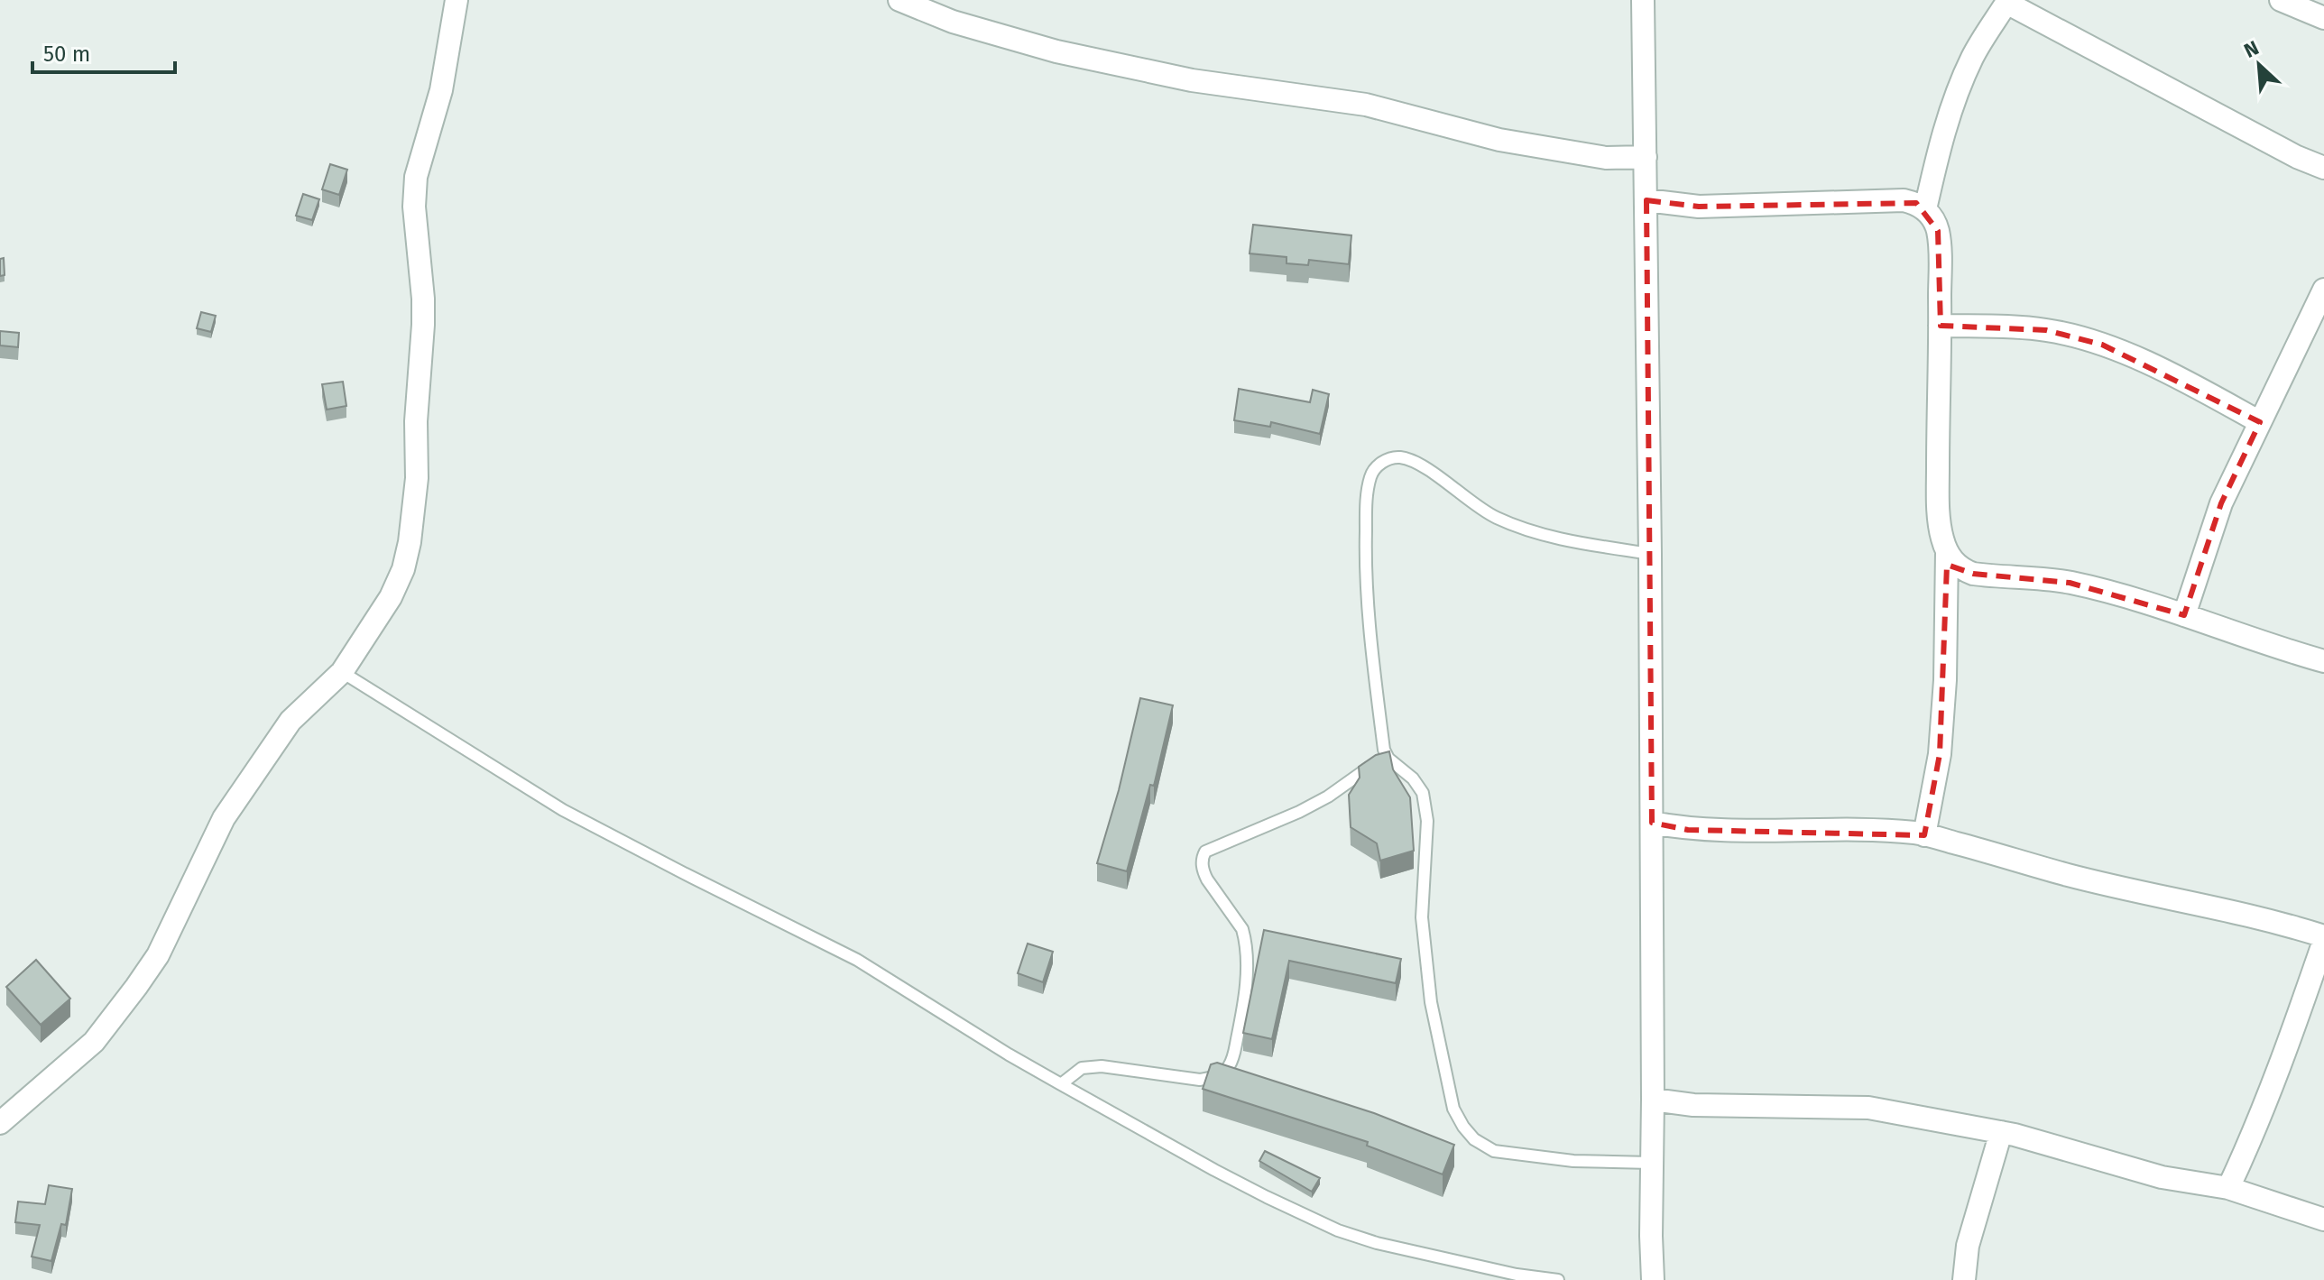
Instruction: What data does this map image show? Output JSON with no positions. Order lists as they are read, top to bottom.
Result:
{
  "scale_bar": "50 m",
  "north": "top left"
}
